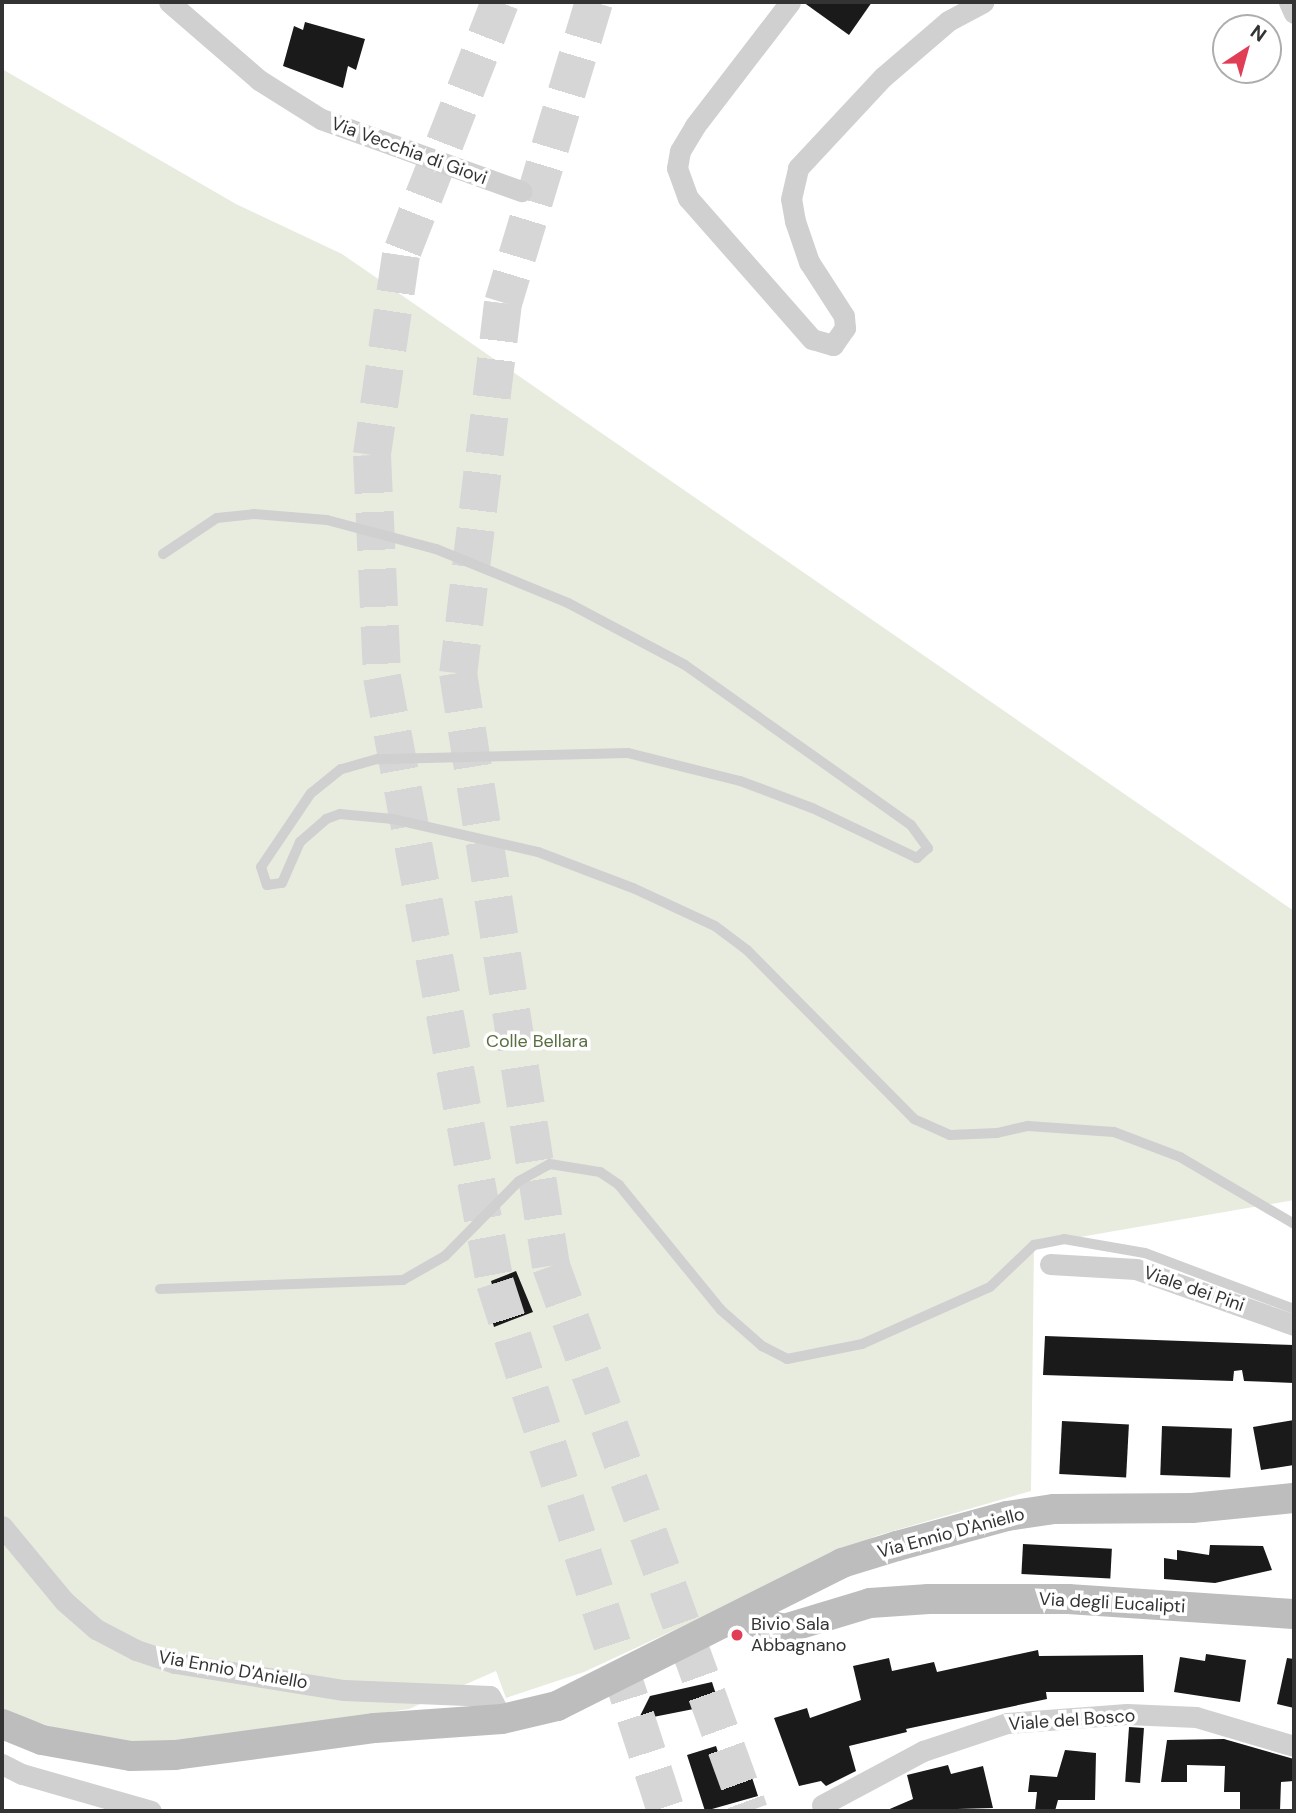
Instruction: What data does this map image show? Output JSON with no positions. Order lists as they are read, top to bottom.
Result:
{
  "streets": {
    "street": [
      "Via Vecchia di Giovi",
      "Viale dei Pini",
      "Via Ennio D'Aniello",
      "Via degli Eucalipti",
      "Viale del Bosco"
    ]
  },
  "crossings": [
    ["Via Ennio D'Aniello", "Via degli Eucalipti"]
  ],
  "parks": ["Colle Bellara"],
  "places": ["Bivio Sala Abbagnano"],
  "north": "top right"
}
